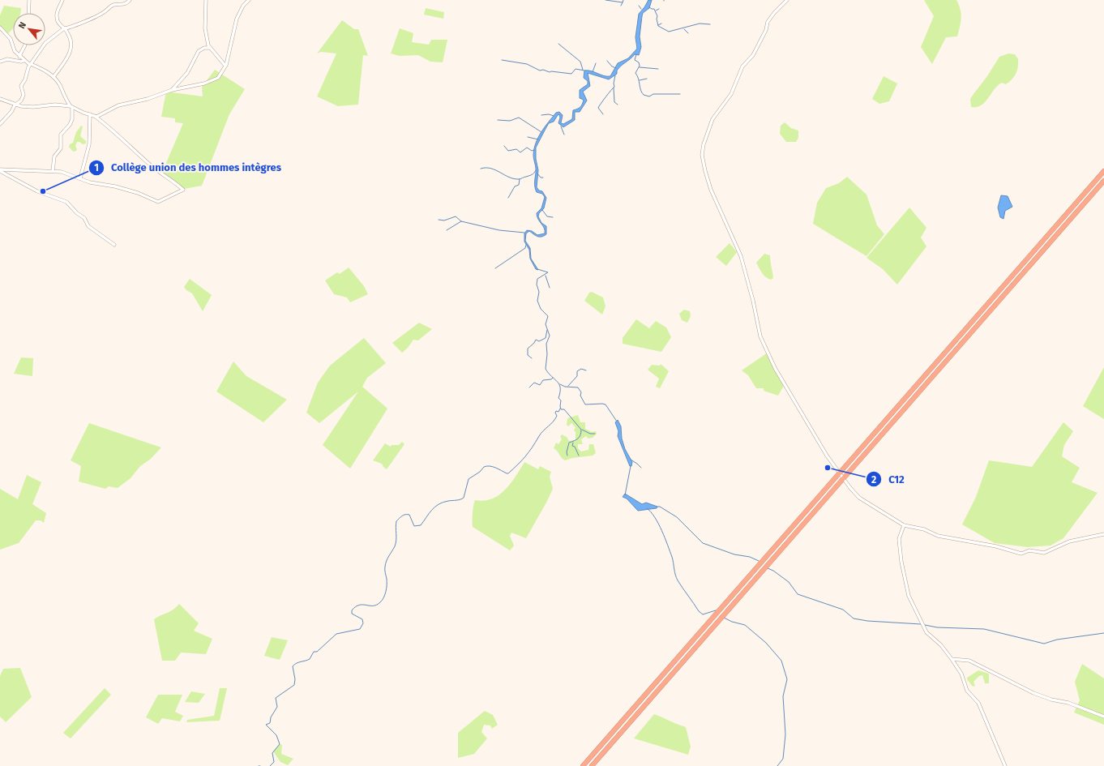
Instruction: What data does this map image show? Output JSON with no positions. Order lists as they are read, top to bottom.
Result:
{
  "places": ["Collège union des hommes intègres", "C12"],
  "north": "top left"
}
